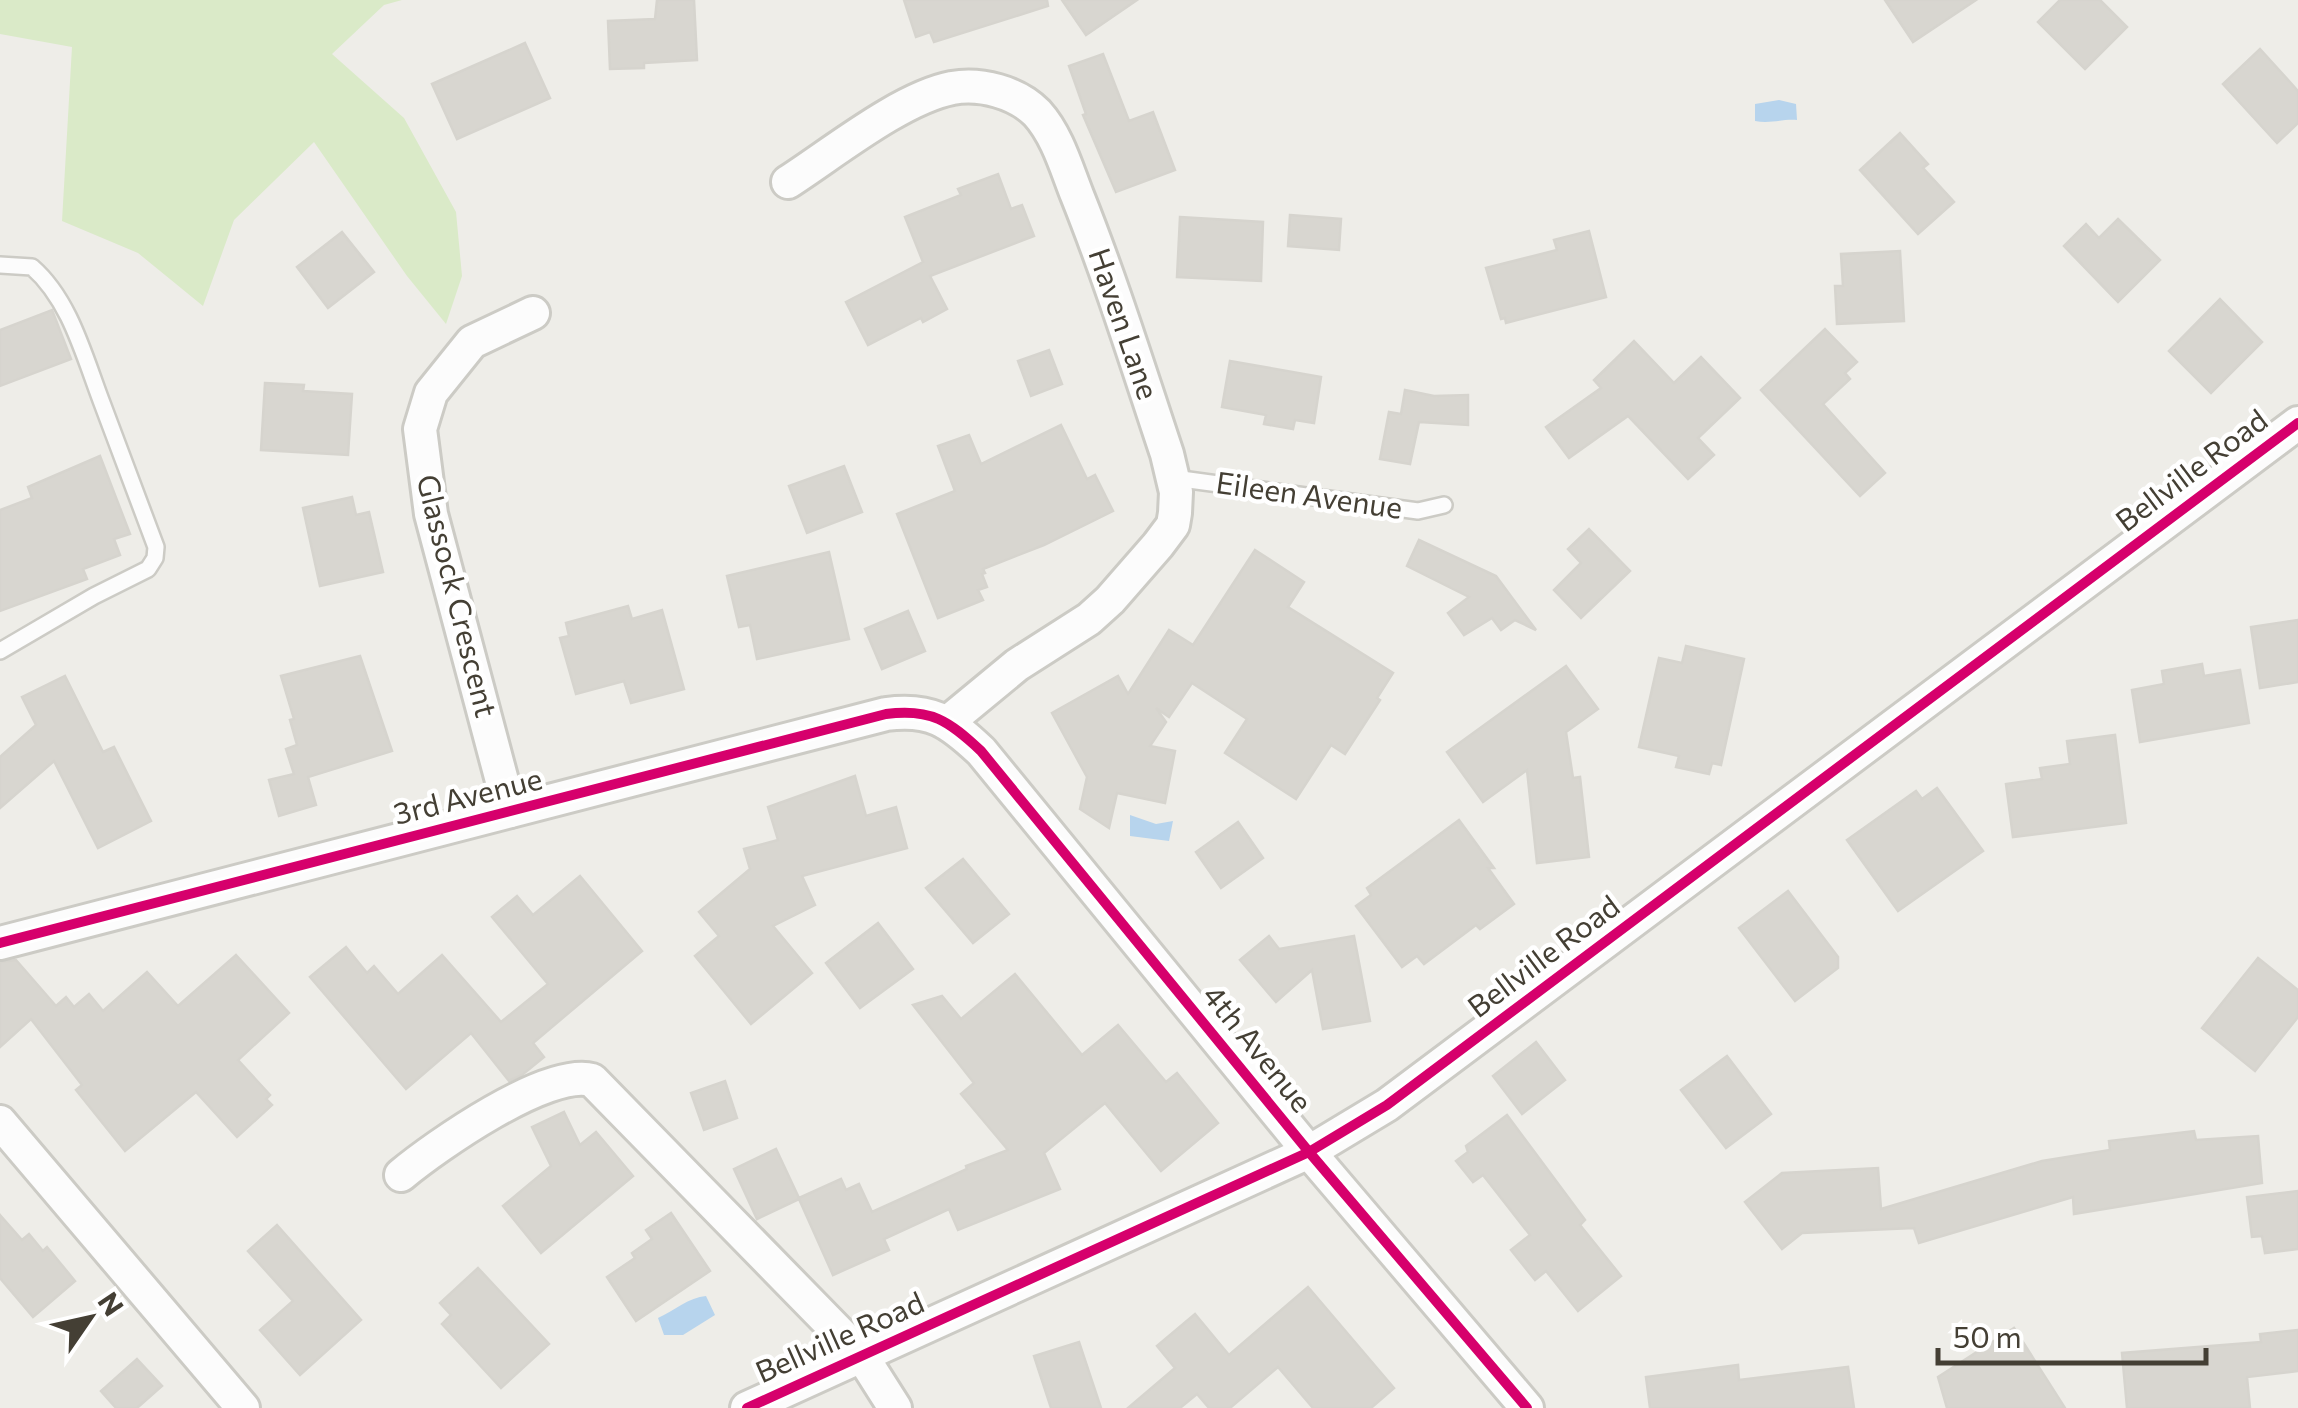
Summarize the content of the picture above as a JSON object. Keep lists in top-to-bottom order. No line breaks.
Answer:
{"streets":{"street":["Haven Lane","Bellville Road","Glassock Crescent","3rd Avenue","4th Avenue"],"lane":["Eileen Avenue"]},"crossings":[["Haven Lane","Eileen Avenue"],["Haven Lane","3rd Avenue"],["Haven Lane","4th Avenue"],["Bellville Road","4th Avenue"],["Glassock Crescent","3rd Avenue"],["3rd Avenue","4th Avenue"]],"scale_bar":"50 m","north":"top right"}
